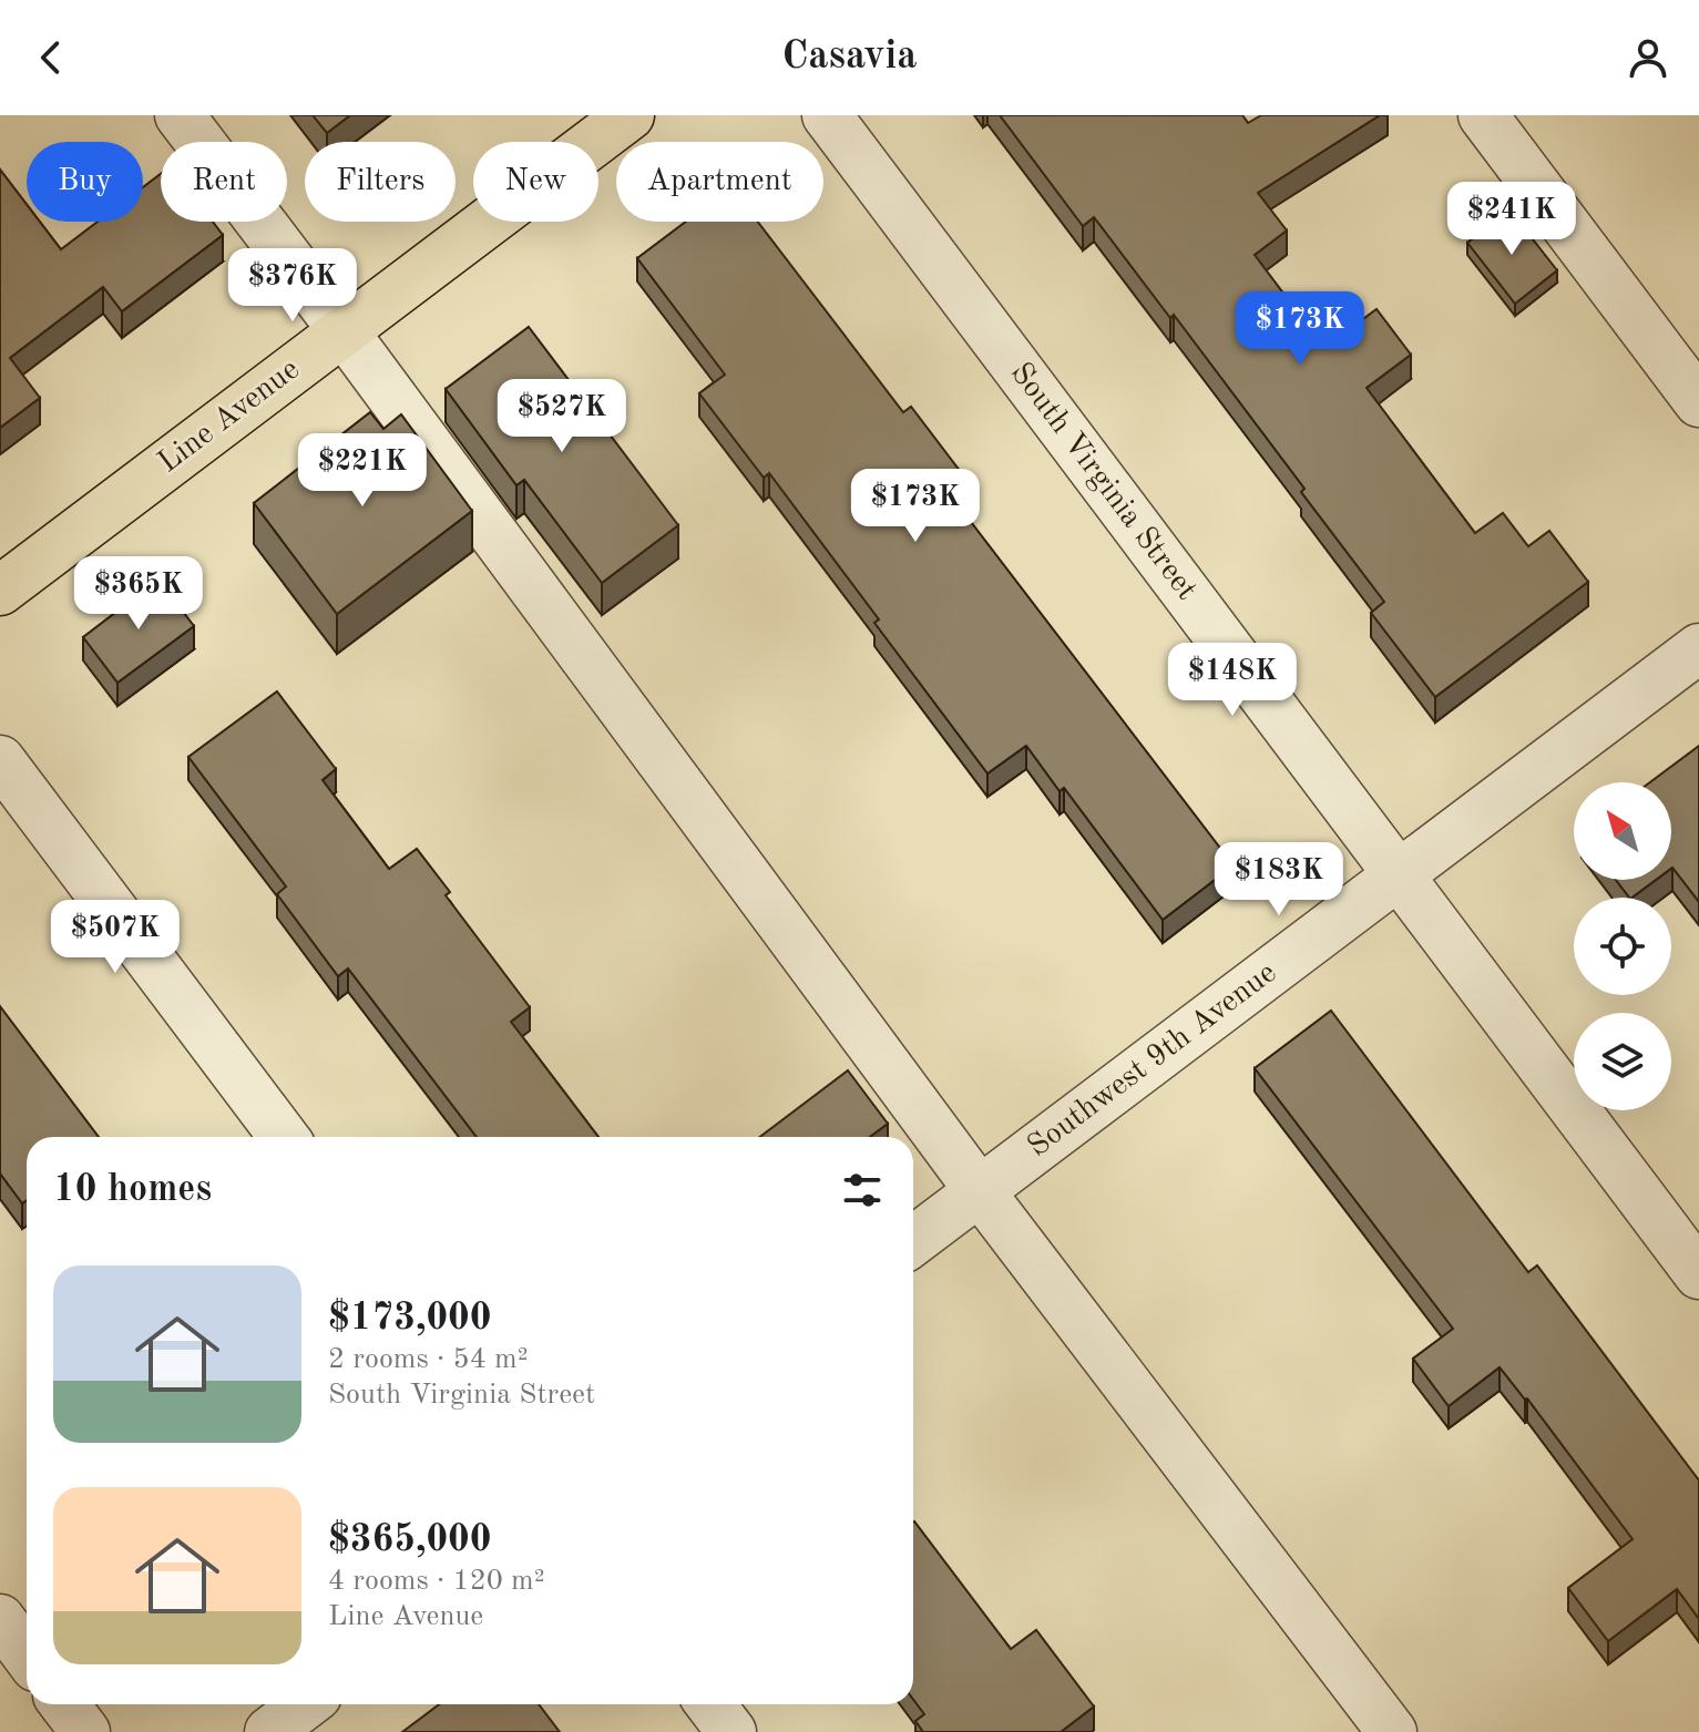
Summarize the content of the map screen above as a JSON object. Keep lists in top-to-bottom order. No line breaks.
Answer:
{"streets":{"main road":["Line Avenue"],"street":["South Virginia Street","Southwest 9th Avenue"]},"crossings":[["South Virginia Street","Southwest 9th Avenue"]],"north":"top left","page":{"header":"Casavia","chip":["Buy","Rent","Filters","New","Apartment"],"price":["$241K","$376K","$173K","$527K","$221K","$173K","$365K","$148K","$183K","$507K"],"heading":"10 homes","list":[{"name":"$173,000","note":"2 rooms · 54 m² · South Virginia Street"},{"name":"$365,000","note":"4 rooms · 120 m² · Line Avenue"}]}}
